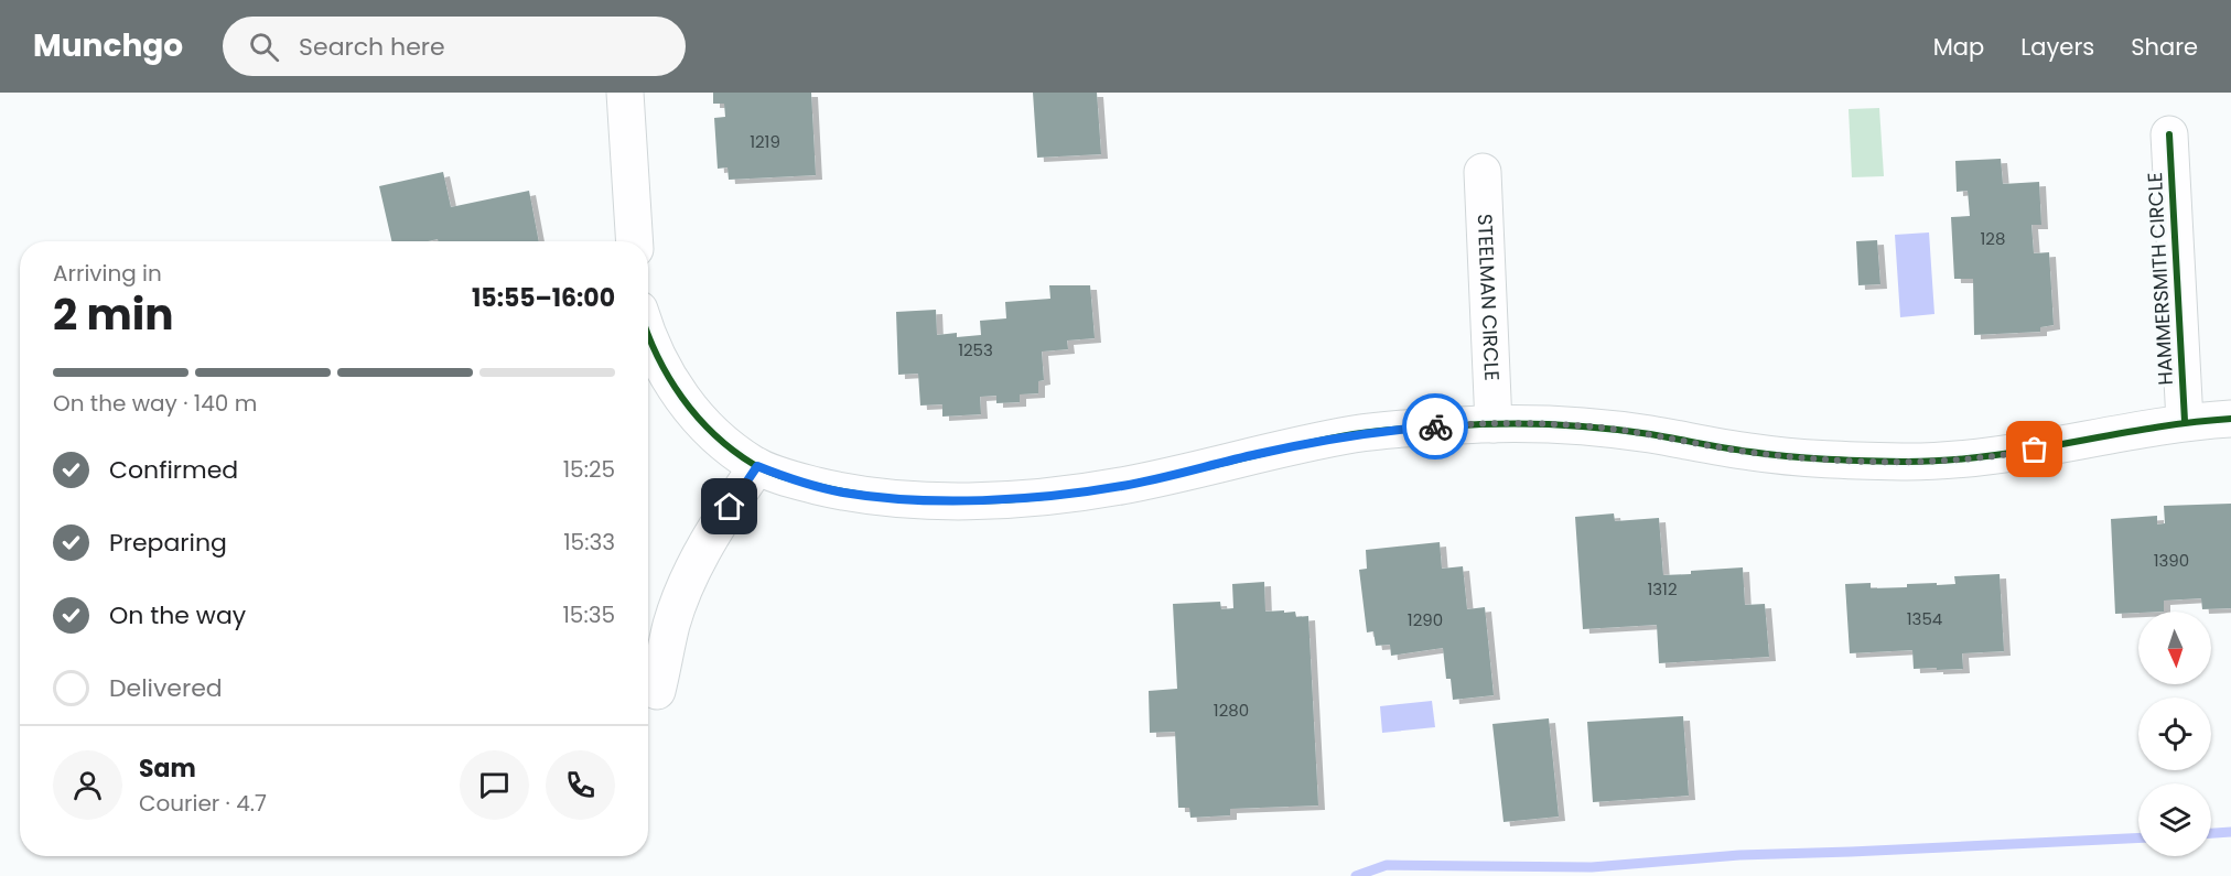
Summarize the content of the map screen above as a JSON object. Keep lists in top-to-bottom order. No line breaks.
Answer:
{"streets":{"street":["HAMMERSMITH CIRCLE","STEELMAN CIRCLE"]},"house_numbers":["1219","128","1253","1390","1312","1354","1290","1280"],"north":"bottom","page":{"header":"Munchgo","search":"Search here","nav":["Map","Layers","Share"],"heading":["2 min","Arriving in","15:55–16:00"],"panel":["Sam","Courier · 4.7"],"bar":"On the way · 140 m","list":[["Confirmed","15:25"],["Preparing","15:33"],["On the way","15:35"],"Delivered"]}}
